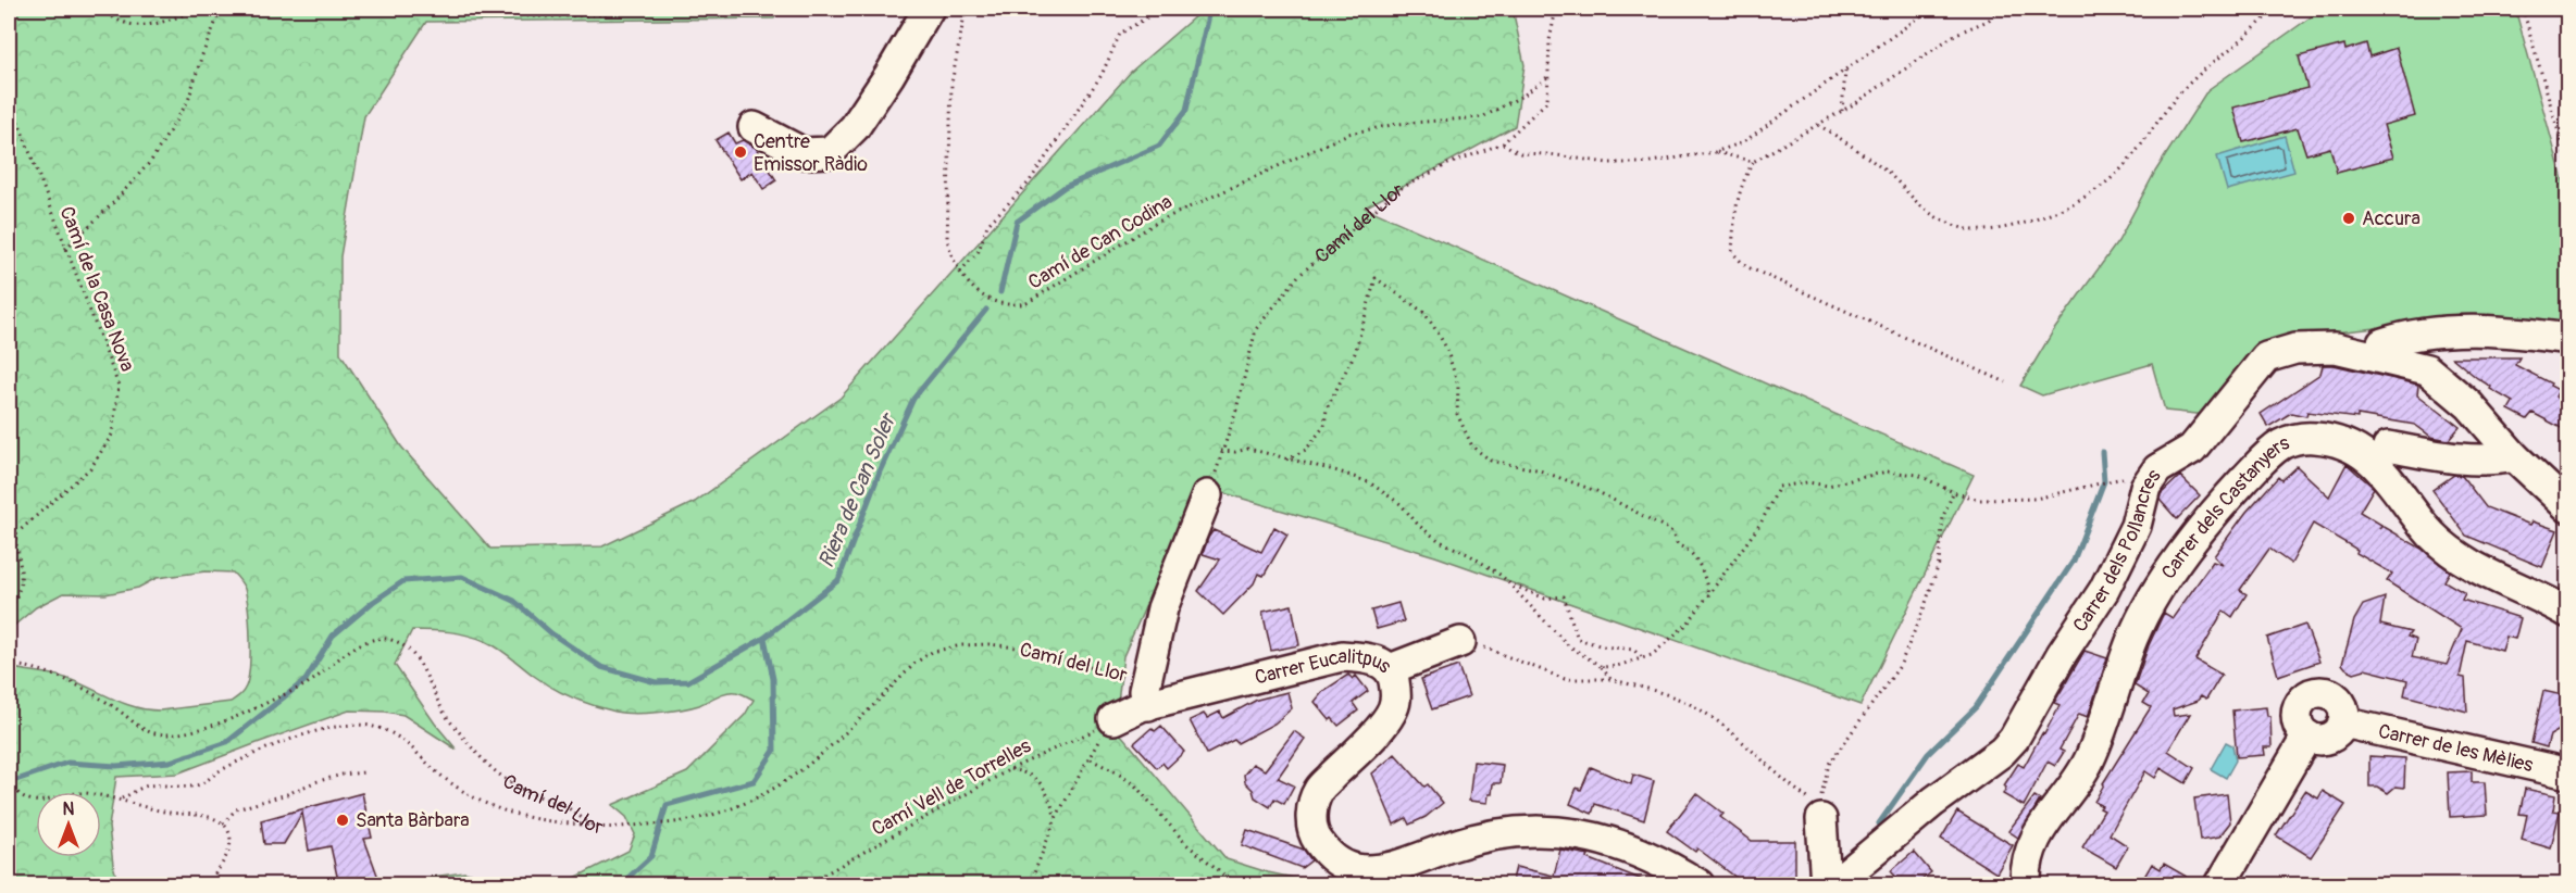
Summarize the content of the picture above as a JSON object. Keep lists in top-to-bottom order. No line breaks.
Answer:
{"streets":{"street":["Camí del Llor","Carrer dels Castanyers","Carrer dels Pollancres","Carrer Eucalitpus","Carrer de les Mèlies"],"path":["Camí de Can Codina","Camí de la Casa Nova","Camí Vell de Torrelles"]},"crossings":[["Camí del Llor","Carrer Eucalitpus"],["Carrer Eucalitpus","Camí Vell de Torrelles"]],"water":["Riera de Can Soler"],"places":["Centre Emissor Ràdio","Accura","Santa Bàrbara"],"north":"top"}
